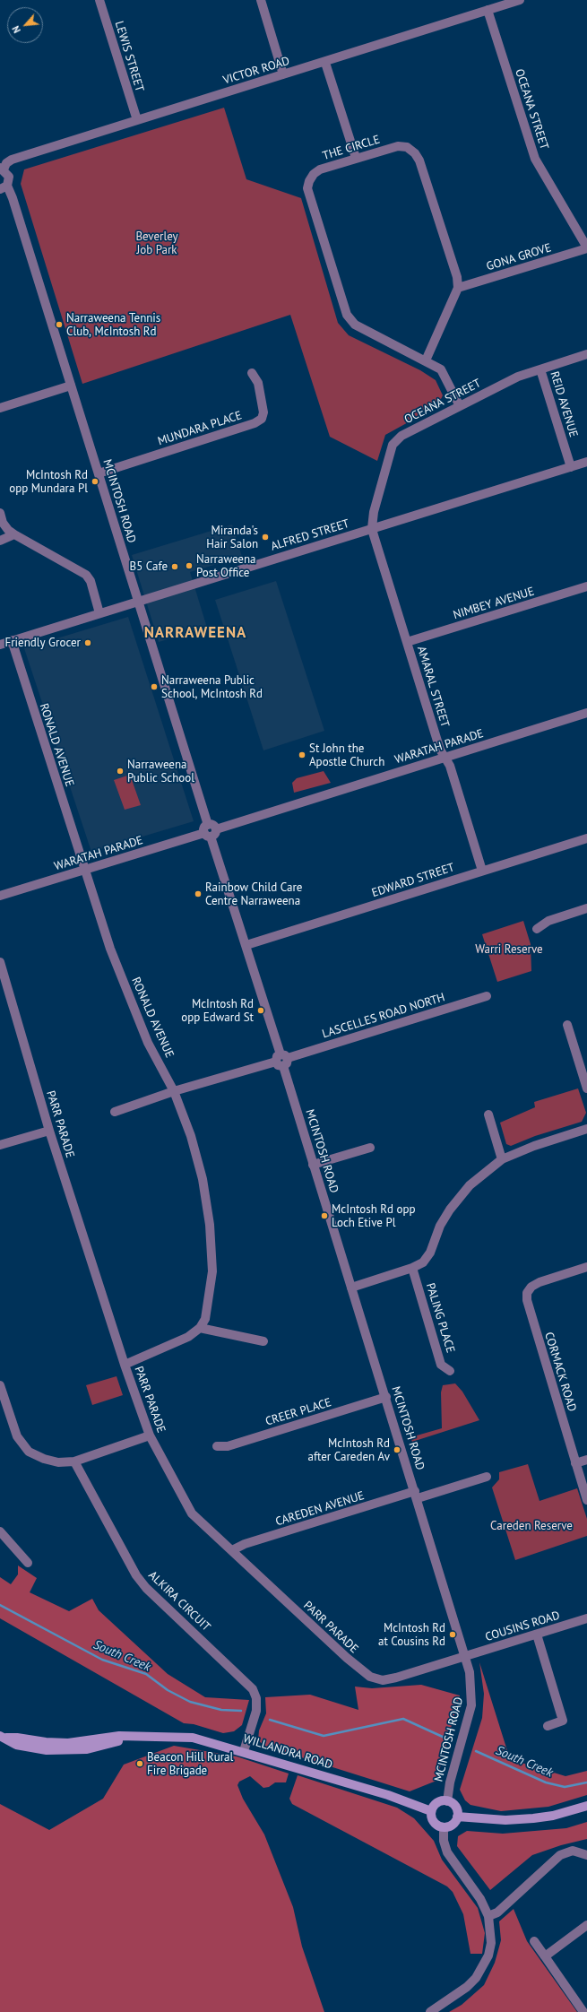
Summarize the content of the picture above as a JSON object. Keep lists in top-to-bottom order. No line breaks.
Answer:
{"streets":{"main road":["WILLANDRA ROAD"],"street":["LEWIS STREET","VICTOR ROAD","OCEANA STREET","THE CIRCLE","GONA GROVE","REID AVENUE","MUNDARA PLACE","MCINTOSH ROAD","ALFRED STREET","NIMBEY AVENUE","AMARAL STREET","RONALD AVENUE","WARATAH PARADE","EDWARD STREET","LASCELLES ROAD NORTH","PARR PARADE","PALING PLACE","CORMACK ROAD","CREER PLACE","CAREDEN AVENUE","ALKIRA CIRCUIT","COUSINS ROAD"]},"crossings":[["LEWIS STREET","VICTOR ROAD"],["VICTOR ROAD","OCEANA STREET"],["VICTOR ROAD","MCINTOSH ROAD"],["OCEANA STREET","THE CIRCLE"],["OCEANA STREET","GONA GROVE"],["OCEANA STREET","REID AVENUE"],["OCEANA STREET","ALFRED STREET"],["OCEANA STREET","AMARAL STREET"],["THE CIRCLE","GONA GROVE"],["REID AVENUE","ALFRED STREET"],["MUNDARA PLACE","MCINTOSH ROAD"],["MCINTOSH ROAD","ALFRED STREET"],["MCINTOSH ROAD","WARATAH PARADE"],["MCINTOSH ROAD","EDWARD STREET"],["MCINTOSH ROAD","LASCELLES ROAD NORTH"],["MCINTOSH ROAD","PARR PARADE"],["MCINTOSH ROAD","CREER PLACE"],["MCINTOSH ROAD","CAREDEN AVENUE"],["MCINTOSH ROAD","COUSINS ROAD"],["MCINTOSH ROAD","WILLANDRA ROAD"],["ALFRED STREET","AMARAL STREET"],["ALFRED STREET","RONALD AVENUE"],["NIMBEY AVENUE","AMARAL STREET"],["AMARAL STREET","WARATAH PARADE"],["AMARAL STREET","EDWARD STREET"],["RONALD AVENUE","WARATAH PARADE"],["RONALD AVENUE","LASCELLES ROAD NORTH"],["PARR PARADE","CAREDEN AVENUE"],["PARR PARADE","COUSINS ROAD"],["ALKIRA CIRCUIT","WILLANDRA ROAD"]],"districts":["NARRAWEENA"],"water":["South Creek"],"parks":["Beverley Job Park","Warri Reserve","Careden Reserve"],"places":["Narraweena Tennis Club, McIntosh Rd","McIntosh Rd opp Mundara Pl","Miranda's Hair Salon","Narraweena Post Office","B5 Cafe","Friendly Grocer","Narraweena Public School, McIntosh Rd","St John the Apostle Church","Narraweena Public School","Rainbow Child Care Centre Narraweena","McIntosh Rd opp Edward St","McIntosh Rd opp Loch Etive Pl","McIntosh Rd after Careden Av","McIntosh Rd at Cousins Rd","Beacon Hill Rural Fire Brigade"],"north":"bottom left"}
